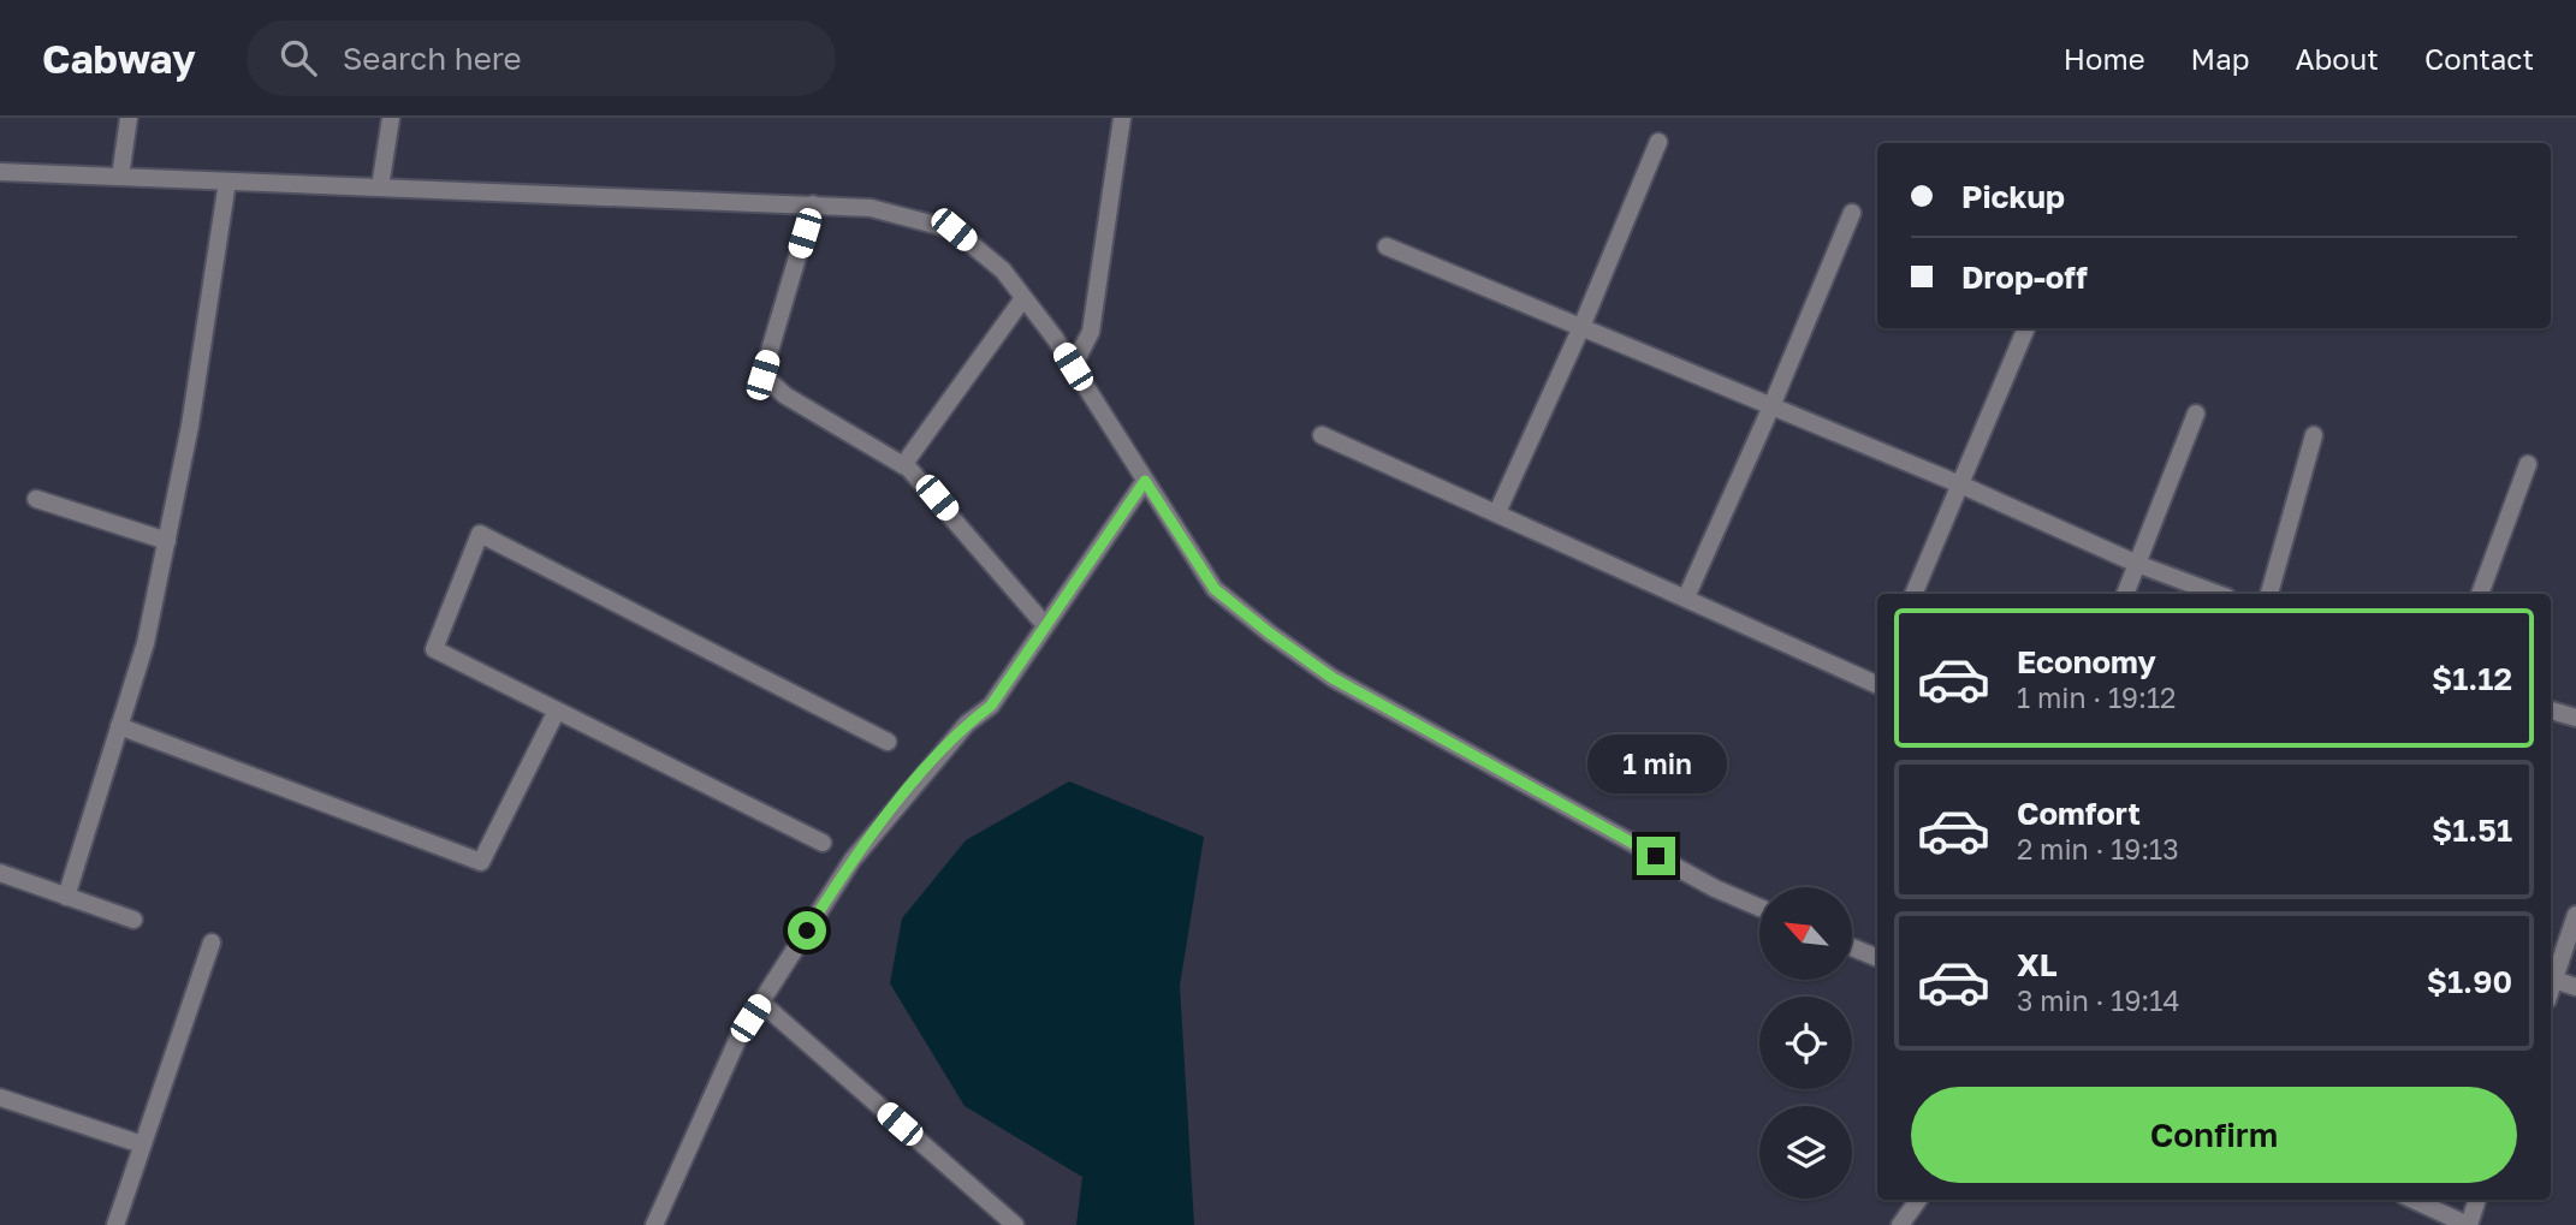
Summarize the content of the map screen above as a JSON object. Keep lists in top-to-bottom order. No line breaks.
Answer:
{"north":"top left","page":{"header":"Cabway","search":"Search here","nav":["Home","Map","About","Contact"],"banner":["Pickup","Drop-off"],"list":[{"name":"Economy","note":"1 min · 19:12","value":"$1.12"},{"name":"Comfort","note":"2 min · 19:13","value":"$1.51"},{"name":"XL","note":"3 min · 19:14","value":"$1.90"}],"bubble":"1 min","buttons":"Confirm"}}
